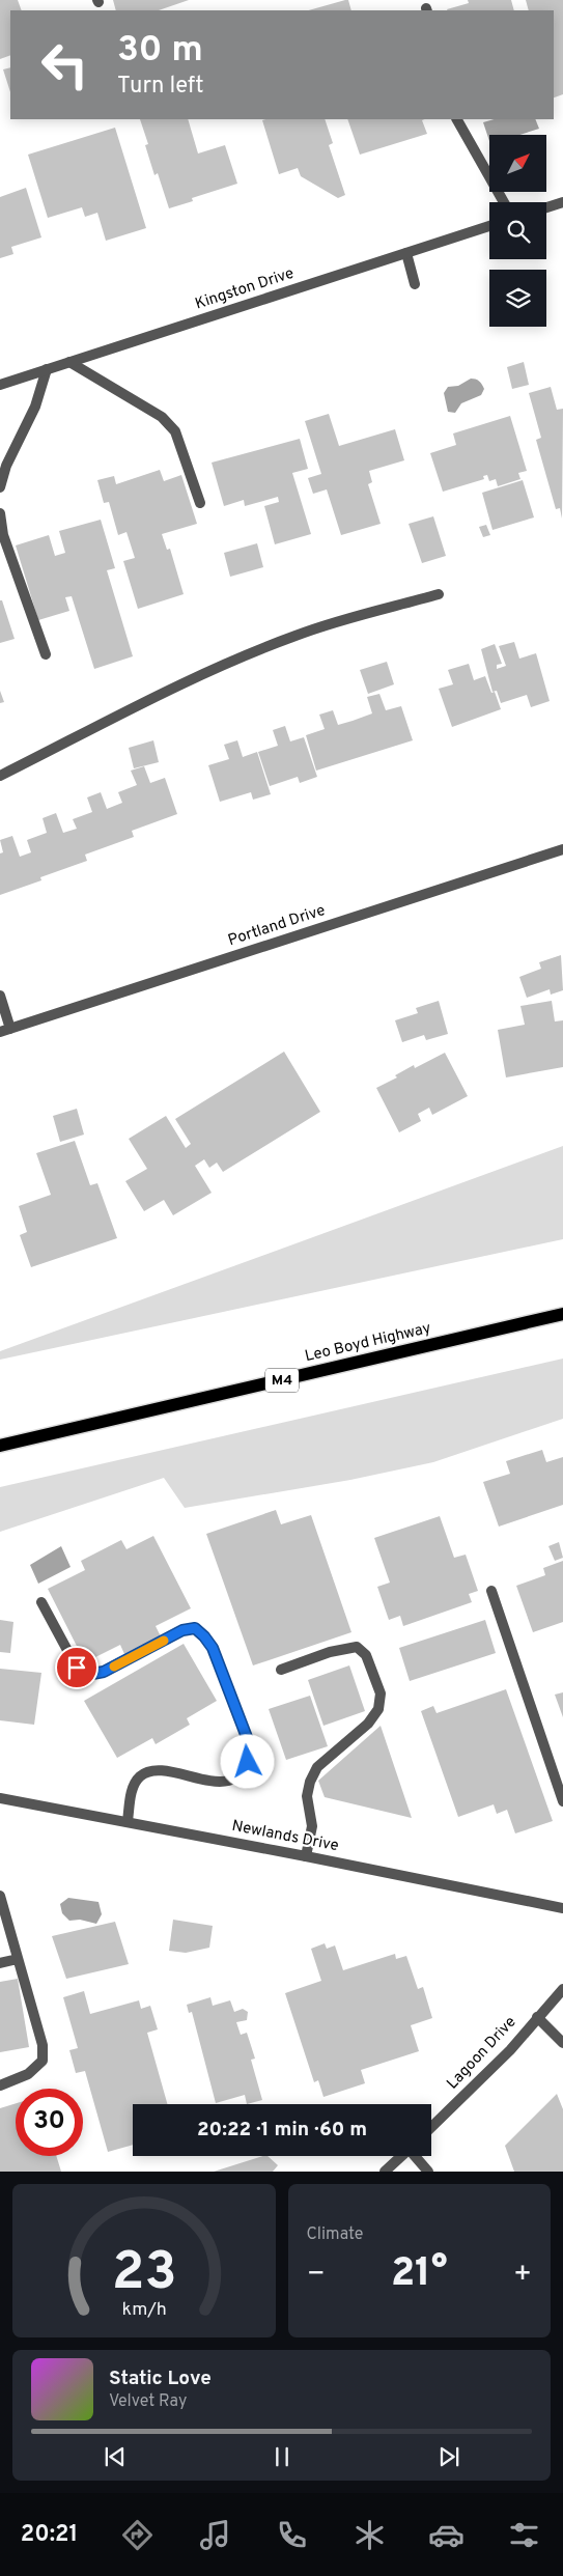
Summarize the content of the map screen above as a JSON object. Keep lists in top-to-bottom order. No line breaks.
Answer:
{"streets":{"main road":["Leo Boyd Highway","M4"],"street":["Kingston Drive","Portland Drive","Newlands Drive","Lagoon Drive"]},"north":"top right","page":{"turn":["30 m","Turn left"],"limit":"30","trip":"20:22 · 1 min · 60 m","tile":"Climate","heat":["−","21°","+"],"song":["Static Love","Velvet Ray"],"tabs":"20:21","gauge":["23","km/h"]}}
